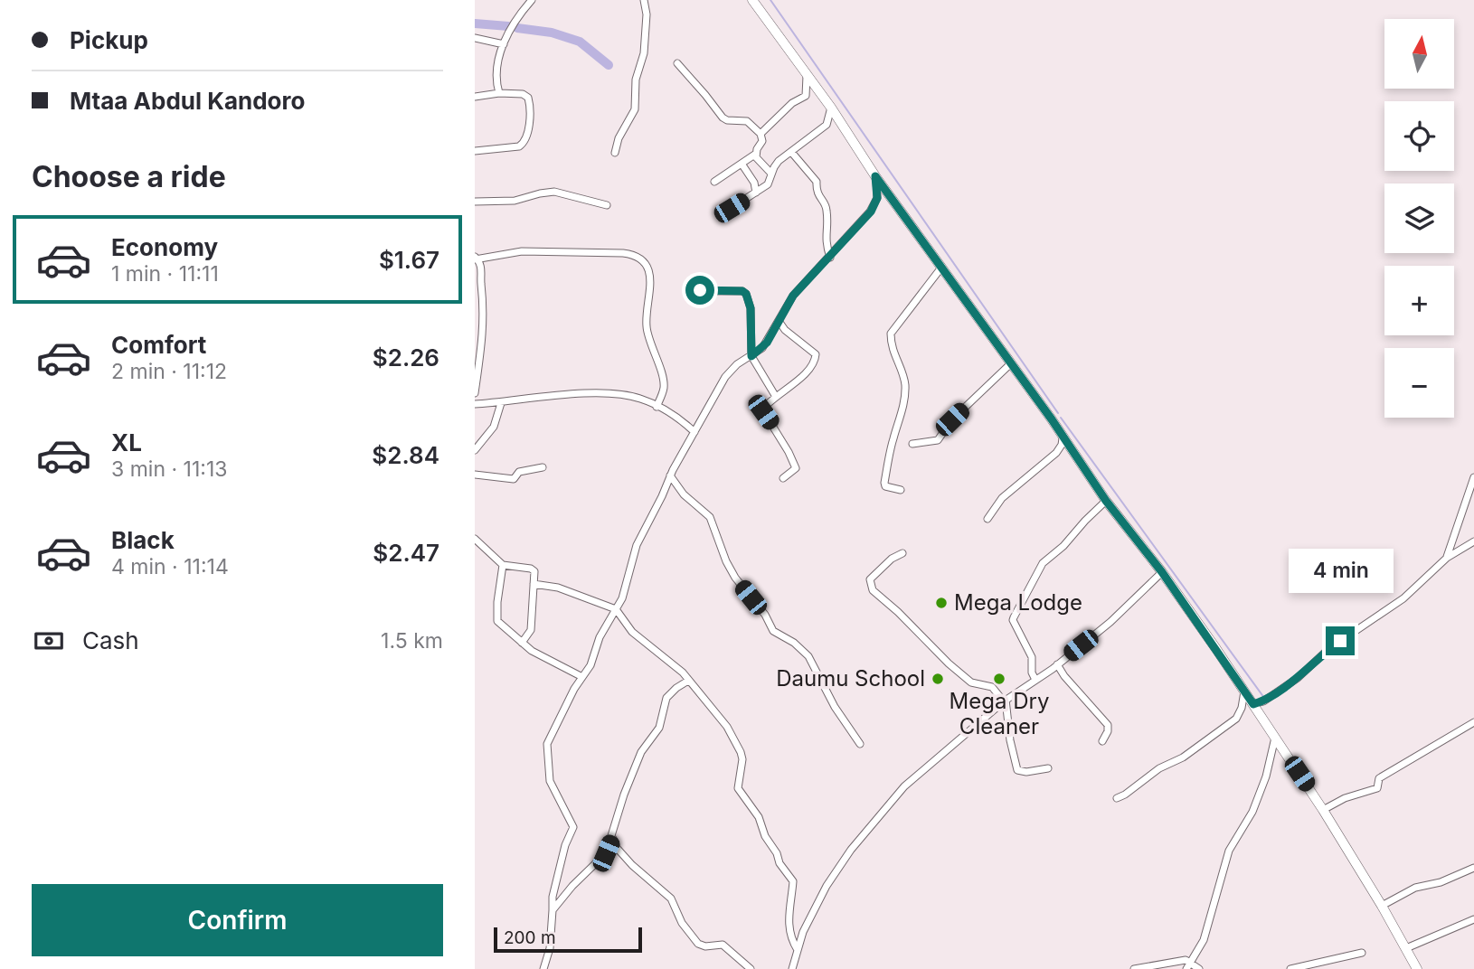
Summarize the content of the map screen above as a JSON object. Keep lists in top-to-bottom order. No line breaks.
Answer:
{"places":["Mega Lodge","Daumu School","Mega Dry Cleaner"],"scale_bar":"200 m","north":"top","page":{"banner":["Pickup","Mtaa Abdul Kandoro"],"map_buttons":["+","−"],"heading":"Choose a ride","list":[{"name":"Economy","note":"1 min · 11:11","value":"$1.67"},{"name":"Comfort","note":"2 min · 11:12","value":"$2.26"},{"name":"XL","note":"3 min · 11:13","value":"$2.84"},{"name":"Black","note":"4 min · 11:14","value":"$2.47"}],"bubble":"4 min","pay":["Cash","1.5 km"],"buttons":"Confirm","scale":"200 m"}}
